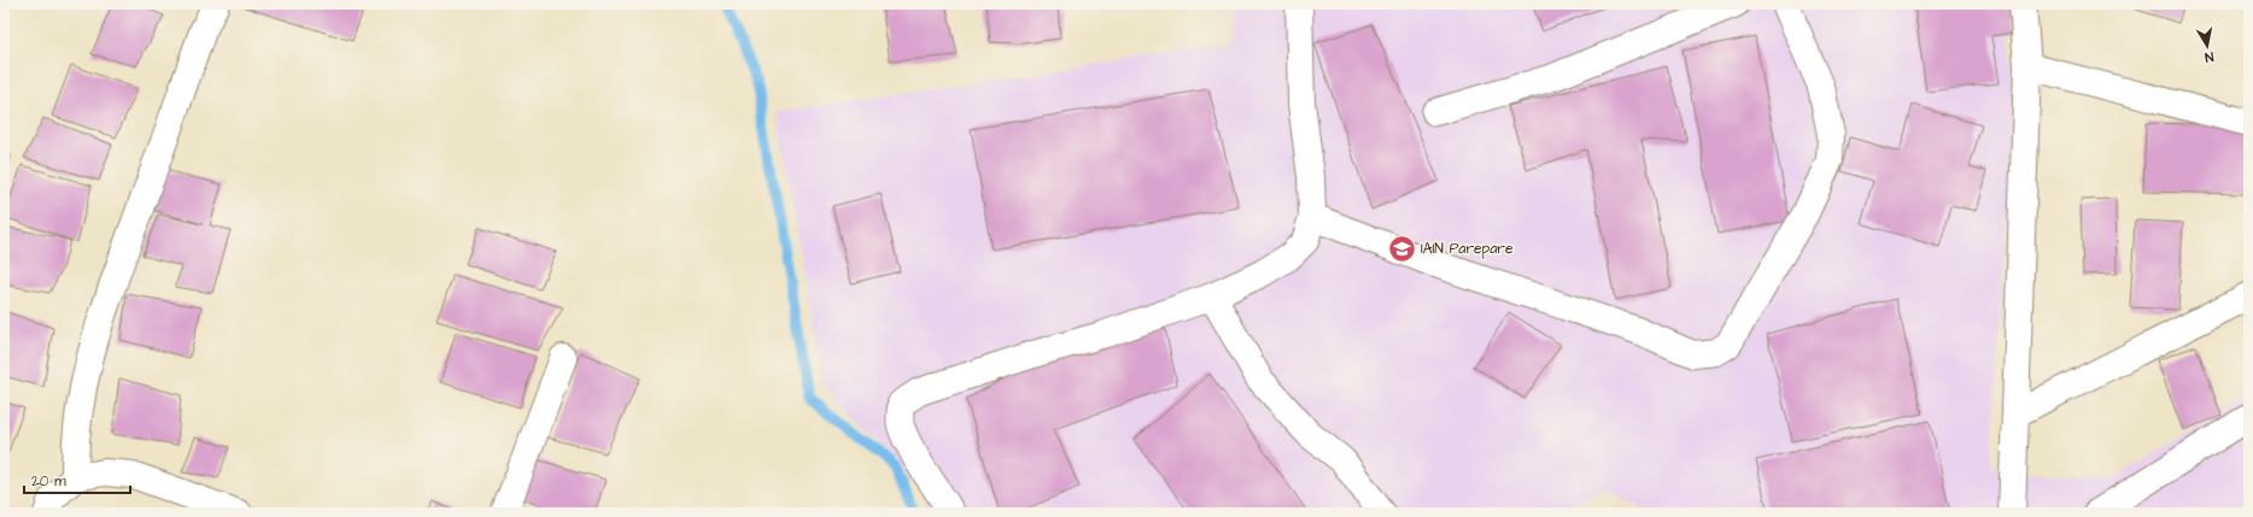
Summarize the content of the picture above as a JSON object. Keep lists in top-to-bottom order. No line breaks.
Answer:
{"places":{"school or university":["IAIN Parepare"]},"scale_bar":"20 m","north":"bottom"}
